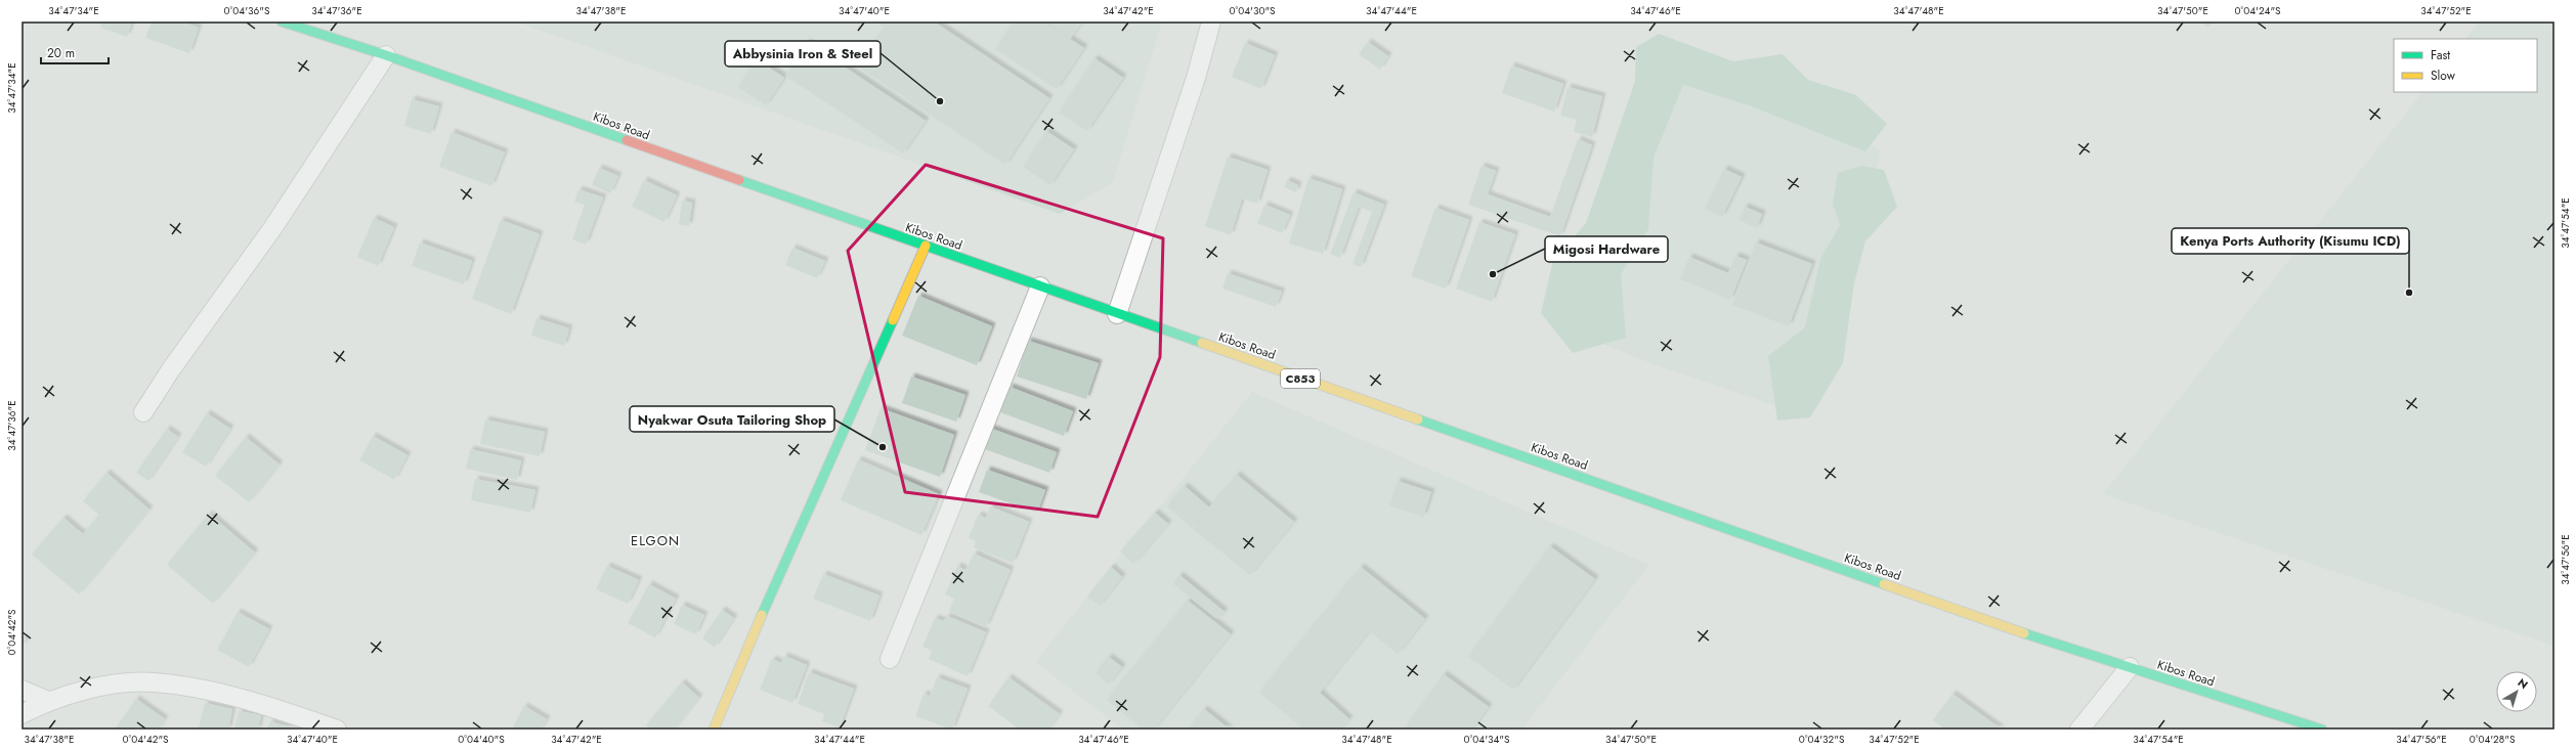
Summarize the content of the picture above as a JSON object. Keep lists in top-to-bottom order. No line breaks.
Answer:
{"streets":{"main road":["Kibos Road","C853"]},"districts":["ELGON"],"places":["Abbysinia Iron & Steel","Migosi Hardware","Kenya Ports Authority (Kisumu ICD)","Nyakwar Osuta Tailoring Shop"],"legend":["Fast","Slow"],"scale_bar":"20 m","north":"top right","coordinates":["34°47'34\"E","0°04'36\"S","34°47'36\"E","34°47'38\"E","34°47'40\"E","34°47'42\"E","0°04'30\"S","34°47'44\"E","34°47'46\"E","34°47'48\"E","34°47'50\"E","0°04'24\"S","34°47'52\"E","34°47'54\"E","34°47'56\"E","0°04'42\"S","0°04'40\"S","0°04'34\"S","0°04'32\"S","0°04'28\"S"]}
